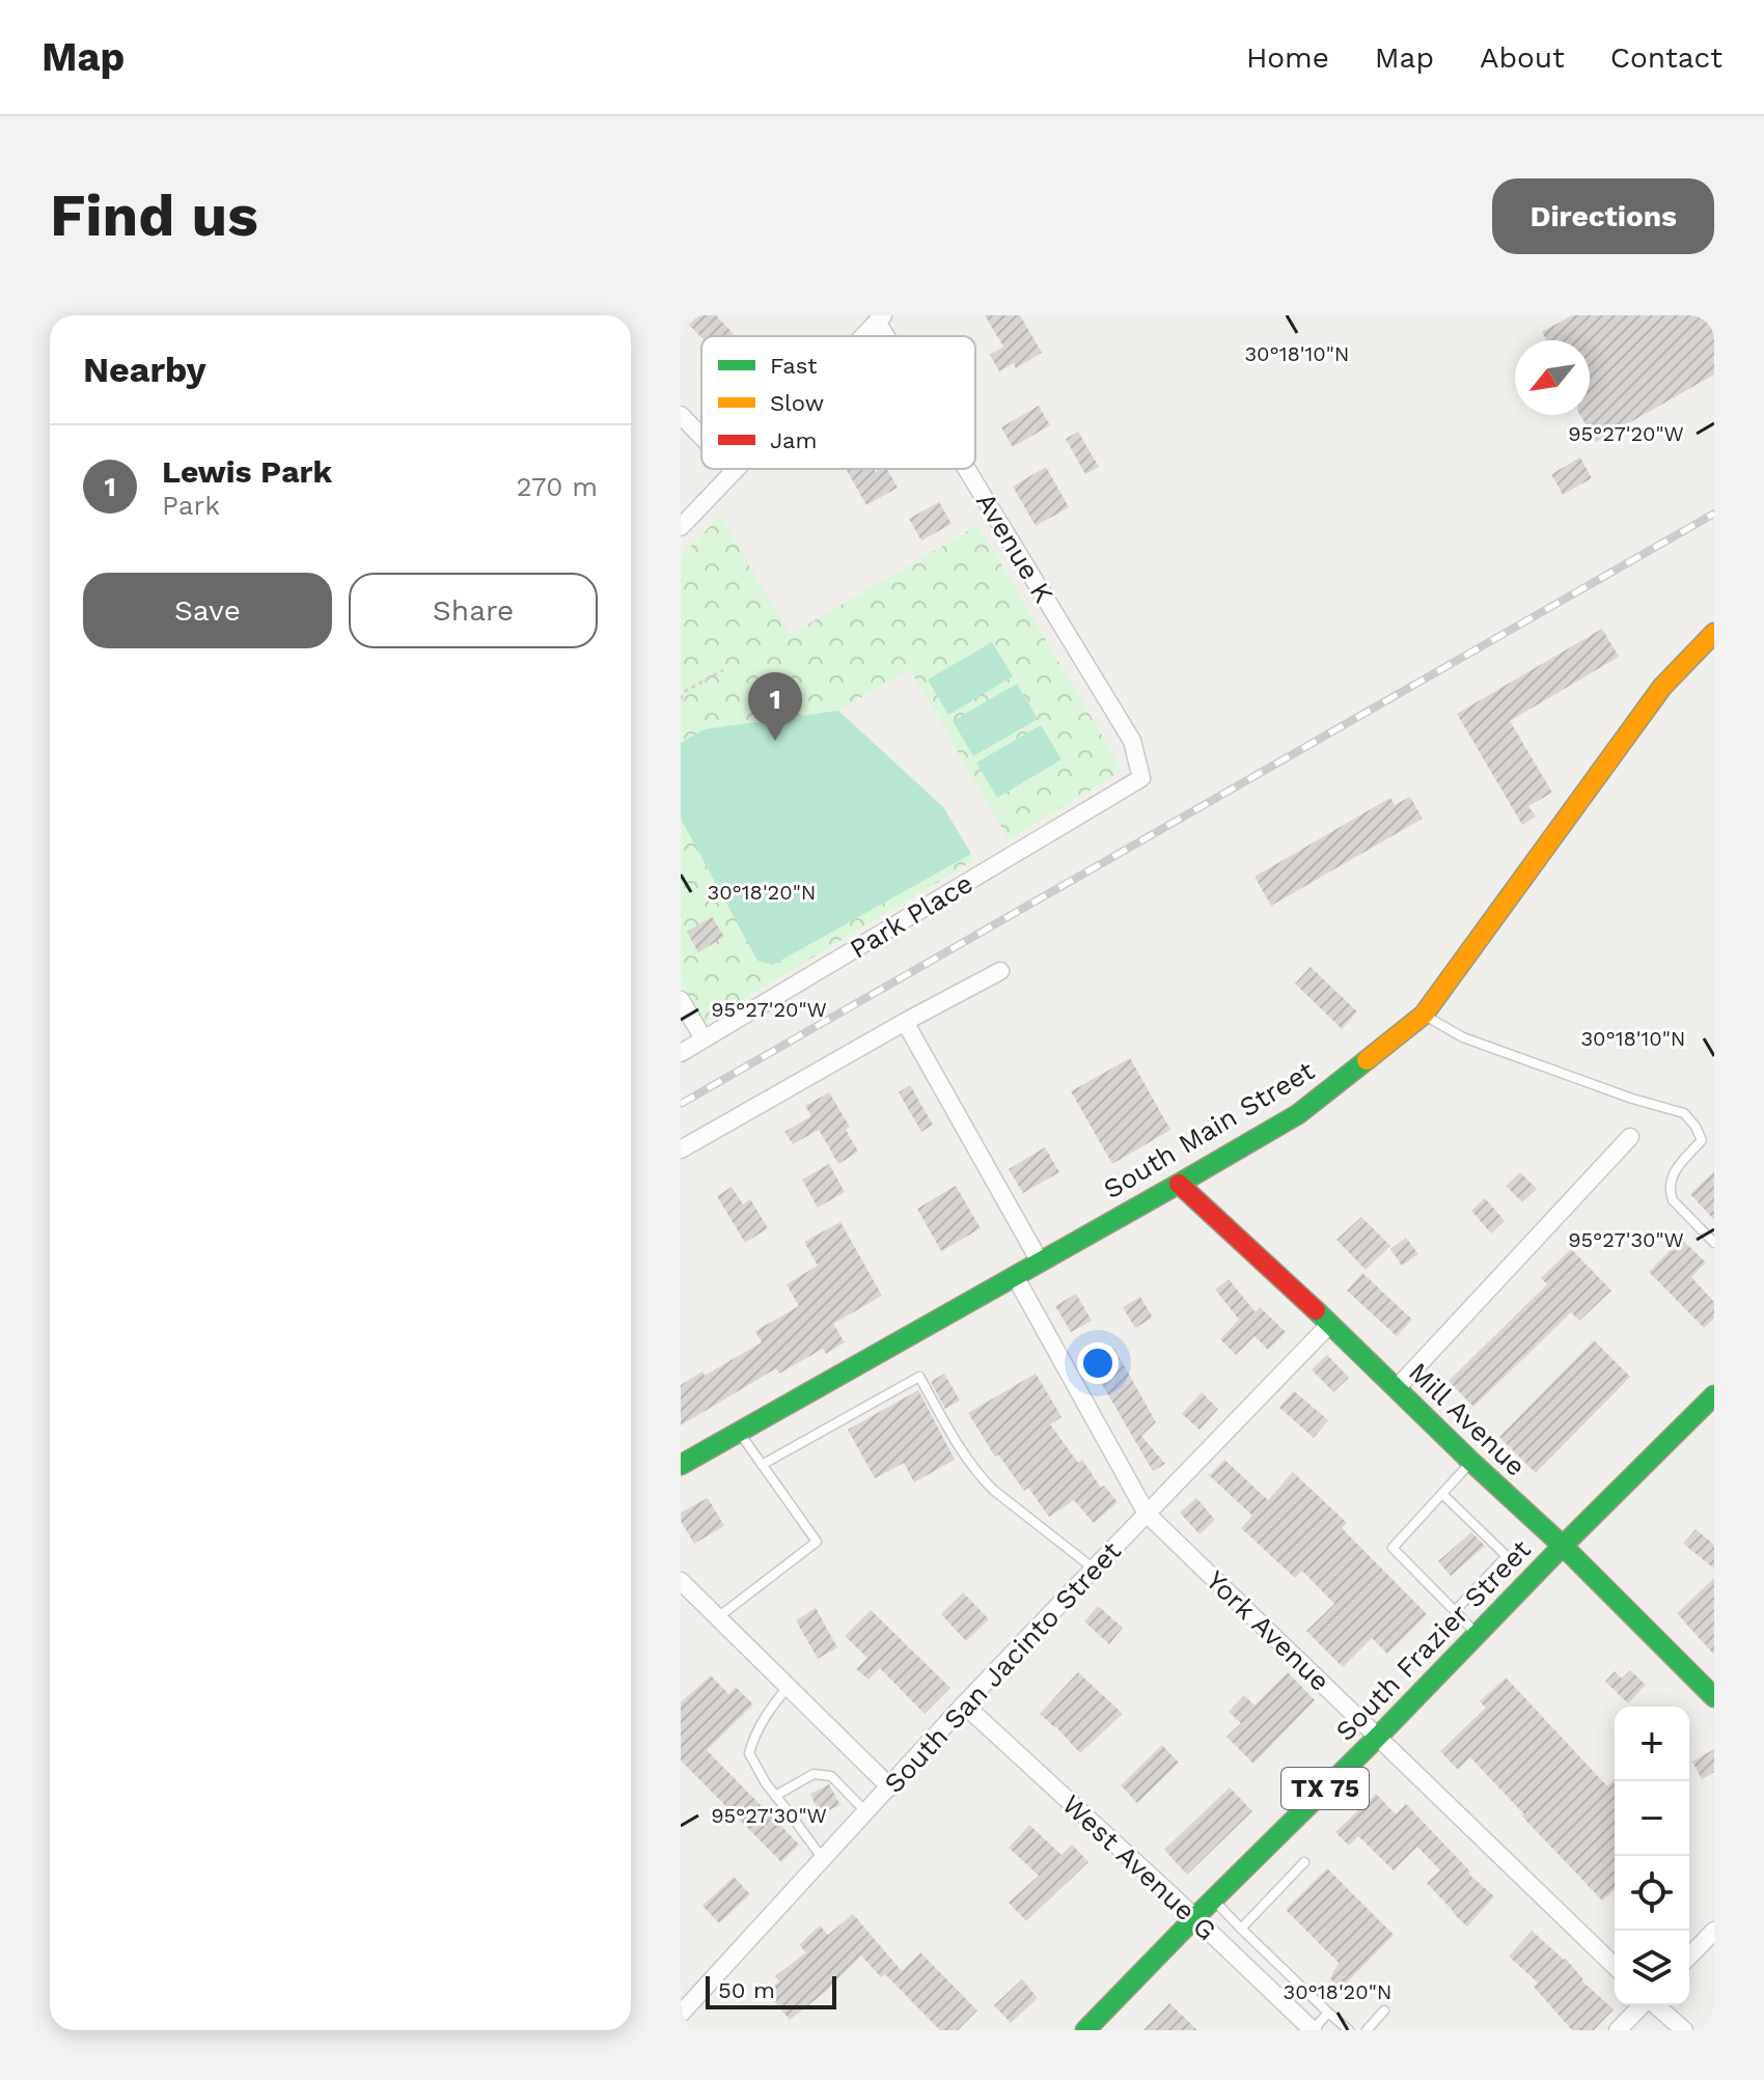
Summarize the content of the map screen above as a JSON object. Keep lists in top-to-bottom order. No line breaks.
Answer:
{"streets":{"street":["Avenue K","Park Place","South Main Street","Mill Avenue","York Avenue","South Frazier Street","South San Jacinto Street","TX 75","West Avenue G"]},"crossings":[["Avenue K","Park Place"],["South Main Street","Mill Avenue"],["South Main Street","York Avenue"],["Mill Avenue","South Frazier Street"],["Mill Avenue","South San Jacinto Street"],["York Avenue","South Frazier Street"],["York Avenue","South San Jacinto Street"],["South Frazier Street","West Avenue G"],["South San Jacinto Street","West Avenue G"]],"legend":["Fast","Slow","Jam"],"scale_bar":"50 m","north":"bottom left","page":{"header":"Map","nav":["Home","Map","About","Contact"],"buttons":["Directions",["Save","Share"]],"title":"Find us","heading":"Nearby","list":[{"mark":"1","name":"Lewis Park","note":"Park","value":"270 m"}],"pins":"1","map_buttons":["+","−"],"scale":"50 m"},"coordinates":["30°18'10\"N","95°27'20\"W","30°18'20\"N","95°27'30\"W"]}
